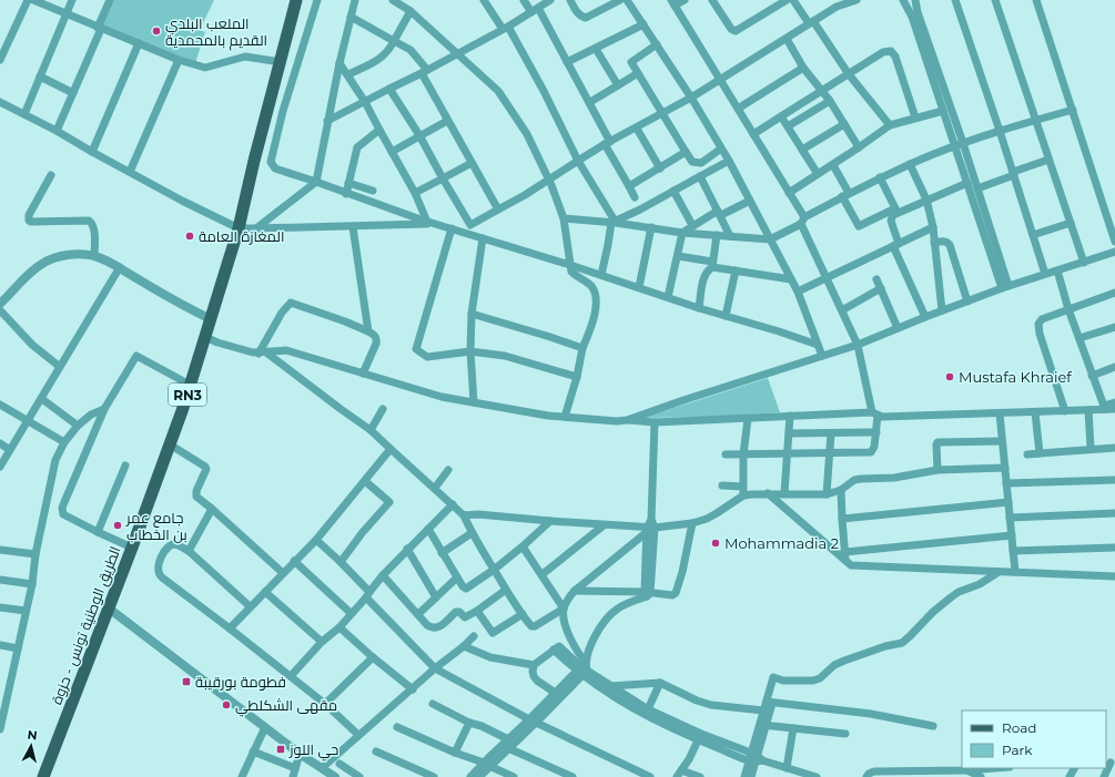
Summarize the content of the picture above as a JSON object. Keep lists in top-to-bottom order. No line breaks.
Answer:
{"streets":{"main road":["RN3","الطريق الوطنية تونس - حزوة"]},"places":{"other":["الملعب البلدي القديم بالمحمدية","المغازة العامة","Mustafa Khraief","جامع عمر بن الخطاب","Mohammadia 2","مقهى الشكلطي"],"transit":["فطومة بورقيبة","حي اللوز"]},"legend":["Road","Park"],"north":"top"}
